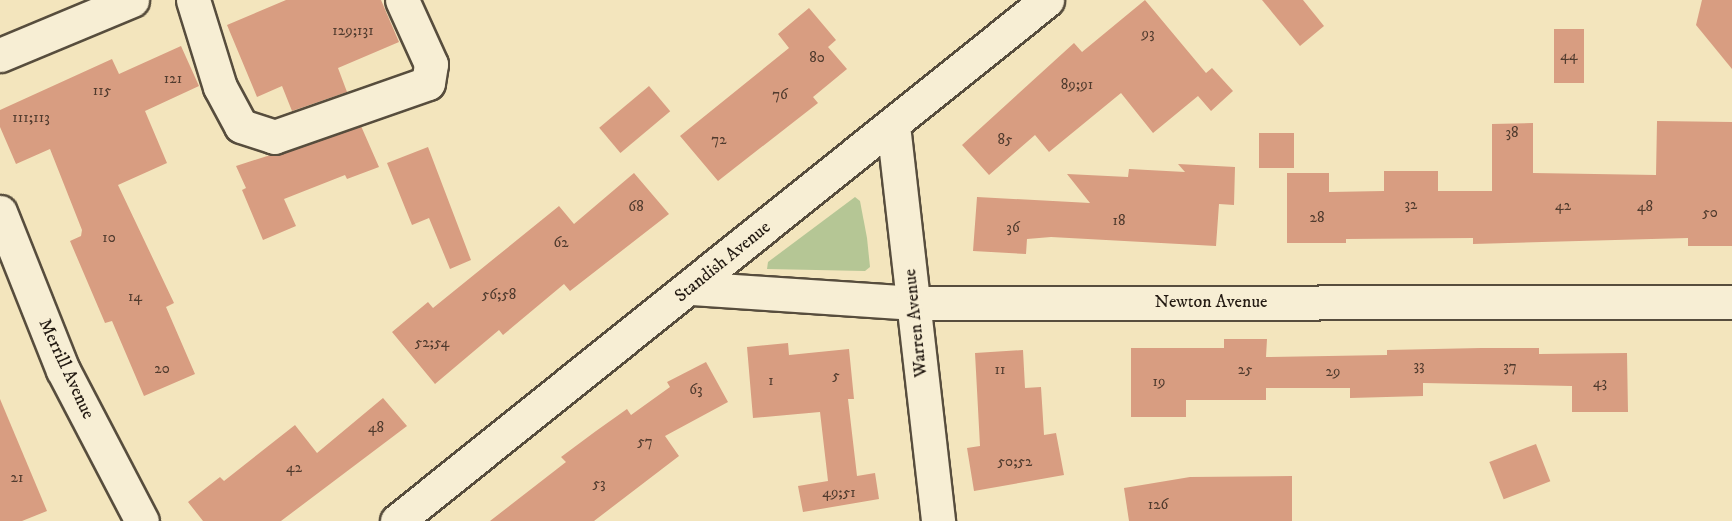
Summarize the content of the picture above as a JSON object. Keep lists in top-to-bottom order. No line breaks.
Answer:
{"streets":{"street":["Standish Avenue","Newton Avenue","Warren Avenue","Merrill Avenue"]},"crossings":[["Standish Avenue","Newton Avenue"],["Standish Avenue","Warren Avenue"],["Newton Avenue","Warren Avenue"]],"house_numbers":["129;131","93","44","80","121","89;91","115","76","111;113","38","72","85","32","42","68","48","50","28","18","36","10","62","56;58","14","52;54","33","37","20","11","25","29","5","1","19","43","63","48","57","50;52","42","21","53","49;51","126"]}
